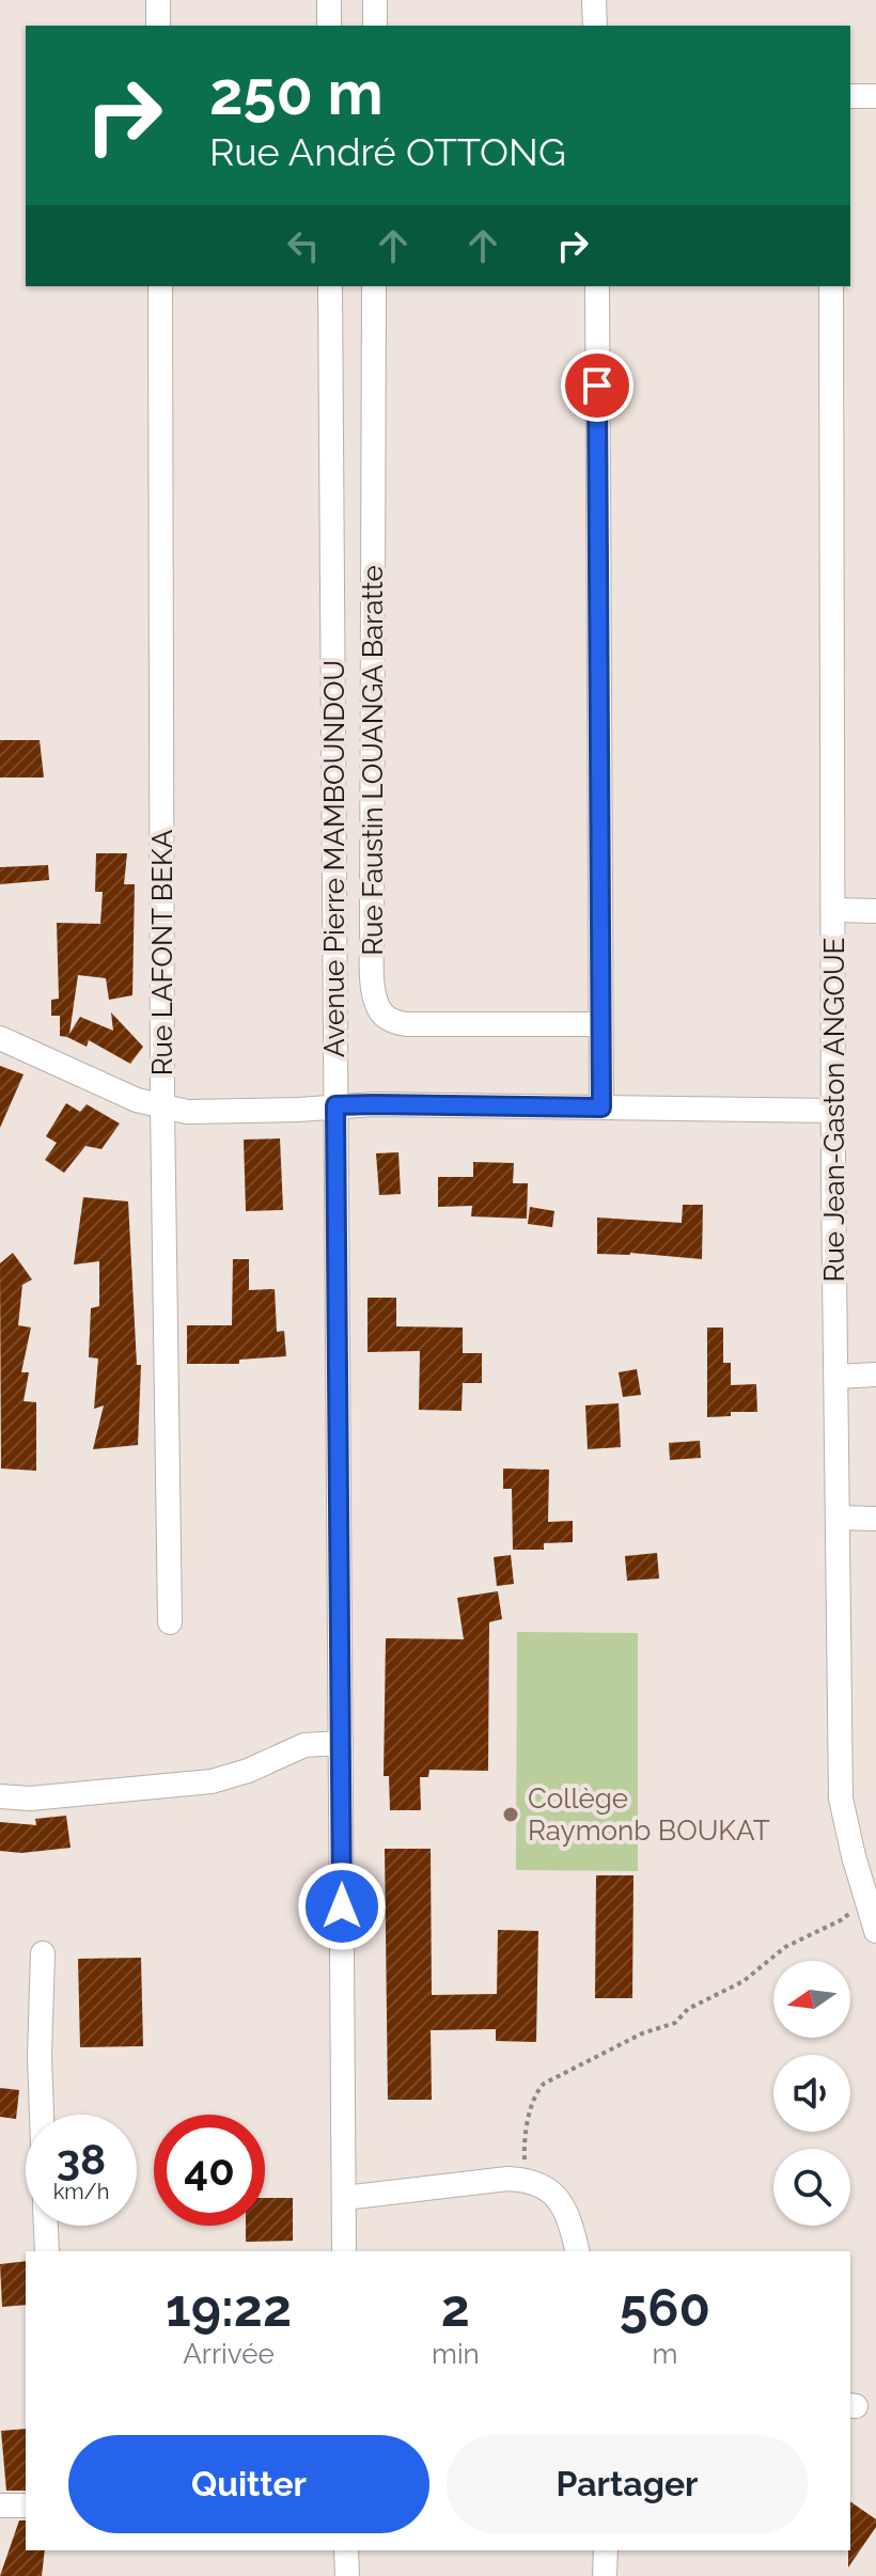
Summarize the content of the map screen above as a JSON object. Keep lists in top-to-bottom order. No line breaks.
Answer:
{"streets":{"street":["Rue Faustin LOUANGA Baratte","Avenue Pierre MAMBOUNDOU","Rue LAFONT BEKA","Rue Jean-Gaston ANGOUE"]},"places":["Collège Raymonb BOUKAT"],"north":"left","page":{"turn":["250 m","Rue André OTTONG"],"speed":"38 km/h","limit":"40","eta":["19:22","Arrivée","2","min","560","m"],"buttons":["Quitter","Partager"]}}
